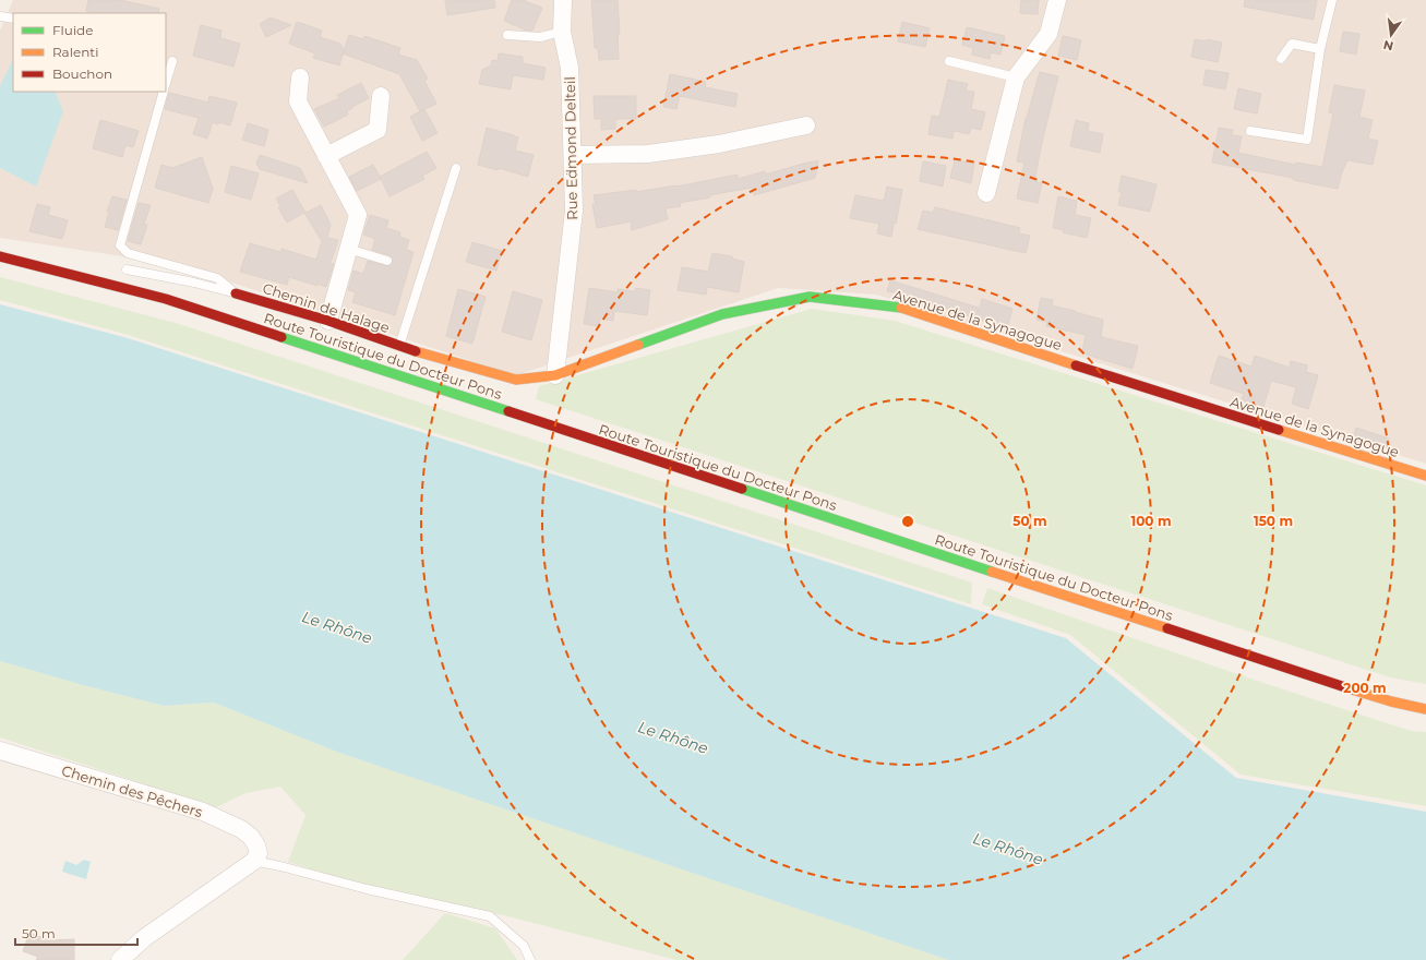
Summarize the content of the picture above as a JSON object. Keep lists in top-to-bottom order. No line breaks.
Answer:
{"streets":{"main road":["Chemin de Halage","Avenue de la Synagogue","Route Touristique du Docteur Pons"],"street":["Rue Edmond Delteil","Chemin des Pêchers"]},"crossings":[["Rue Edmond Delteil","Avenue de la Synagogue"],["Chemin de Halage","Avenue de la Synagogue"]],"water":["Le Rhône"],"legend":["Fluide","Ralenti","Bouchon"],"scale_bar":"50 m","north":"bottom","rings":["50 m","100 m","150 m","200 m"]}
